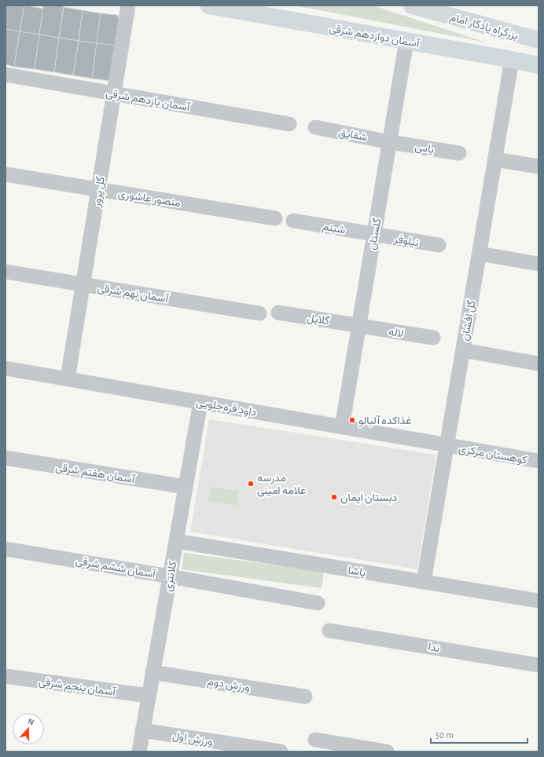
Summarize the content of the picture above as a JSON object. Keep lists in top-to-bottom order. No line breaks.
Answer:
{"streets":{"main road":["بزرگراه یادگار امام","آسمان دوازدهم شرقی"],"street":["آسمان یازدهم شرقی","شقایق","یاس","گل پرور","منصور عاشوری","شبنم","گلستان","نیلوفر","آسمان نهم شرقی","گلایل","گل افشان","لاله","داود قره‌چلویی","کوهستان مرکزی","آسمان هفتم شرقی","آسمان ششم شرقی","یاشا","کلانتری","ندا","ورزش دوم","آسمان پنجم شرقی","ورزش اول"]},"crossings":[["آسمان دوازدهم شرقی","گلستان"],["آسمان دوازدهم شرقی","گل افشان"],["آسمان یازدهم شرقی","گل پرور"],["شقایق","یاس"],["شقایق","گلستان"],["یاس","گلستان"],["گل پرور","منصور عاشوری"],["گل پرور","آسمان نهم شرقی"],["گل پرور","داود قره‌چلویی"],["شبنم","گلستان"],["شبنم","نیلوفر"],["گلستان","نیلوفر"],["گلستان","گلایل"],["گلستان","لاله"],["گلستان","داود قره‌چلویی"],["گلایل","لاله"],["گل افشان","داود قره‌چلویی"],["گل افشان","کوهستان مرکزی"],["گل افشان","یاشا"],["داود قره‌چلویی","کوهستان مرکزی"],["داود قره‌چلویی","کلانتری"],["آسمان هفتم شرقی","کلانتری"],["آسمان ششم شرقی","کلانتری"],["یاشا","کلانتری"],["کلانتری","ورزش دوم"],["کلانتری","آسمان پنجم شرقی"],["کلانتری","ورزش اول"]],"places":["غذاکده آلبالو","مدرسه علامه امینی","دبستان ایمان"],"scale_bar":"50 m","north":"top"}
